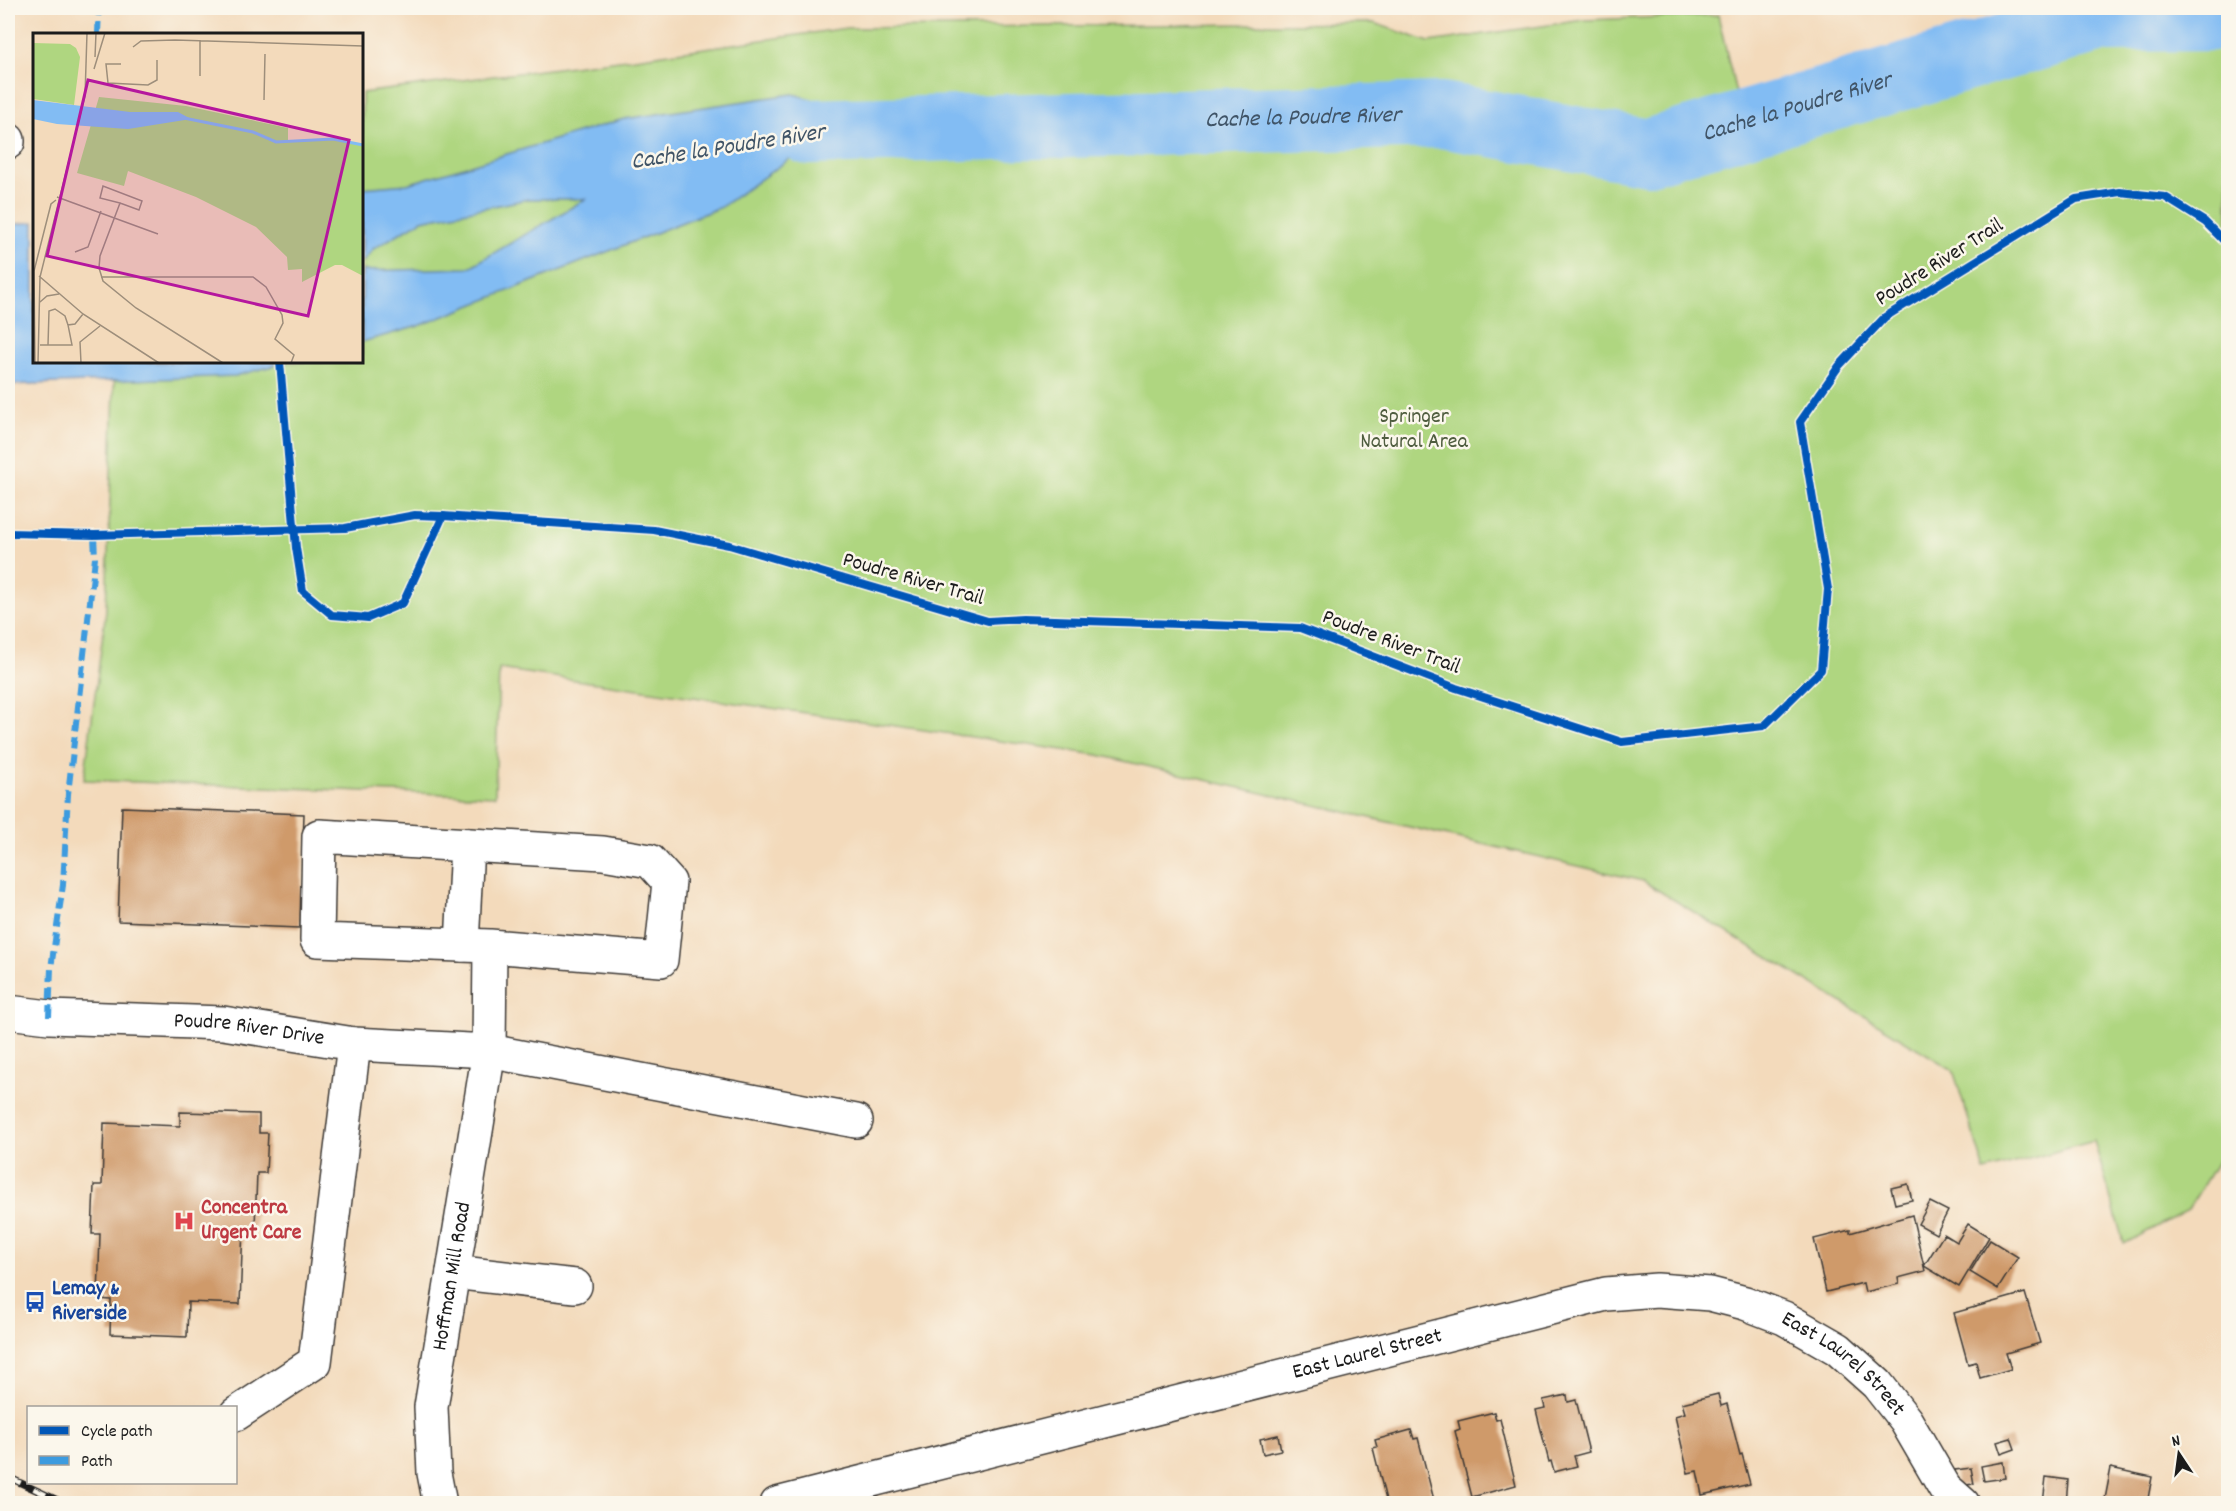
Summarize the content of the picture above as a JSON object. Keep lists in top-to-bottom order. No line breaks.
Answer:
{"streets":{"street":["Poudre River Drive","Hoffman Mill Road","East Laurel Street"],"cycle path":["Poudre River Trail"]},"crossings":[["Poudre River Drive","Hoffman Mill Road"]],"water":["Cache la Poudre River"],"parks":["Springer Natural Area"],"places":{"hospital":["Concentra Urgent Care"],"bus stop":["Lemay & Riverside"]},"legend":["Cycle path","Path"],"north":"top"}
